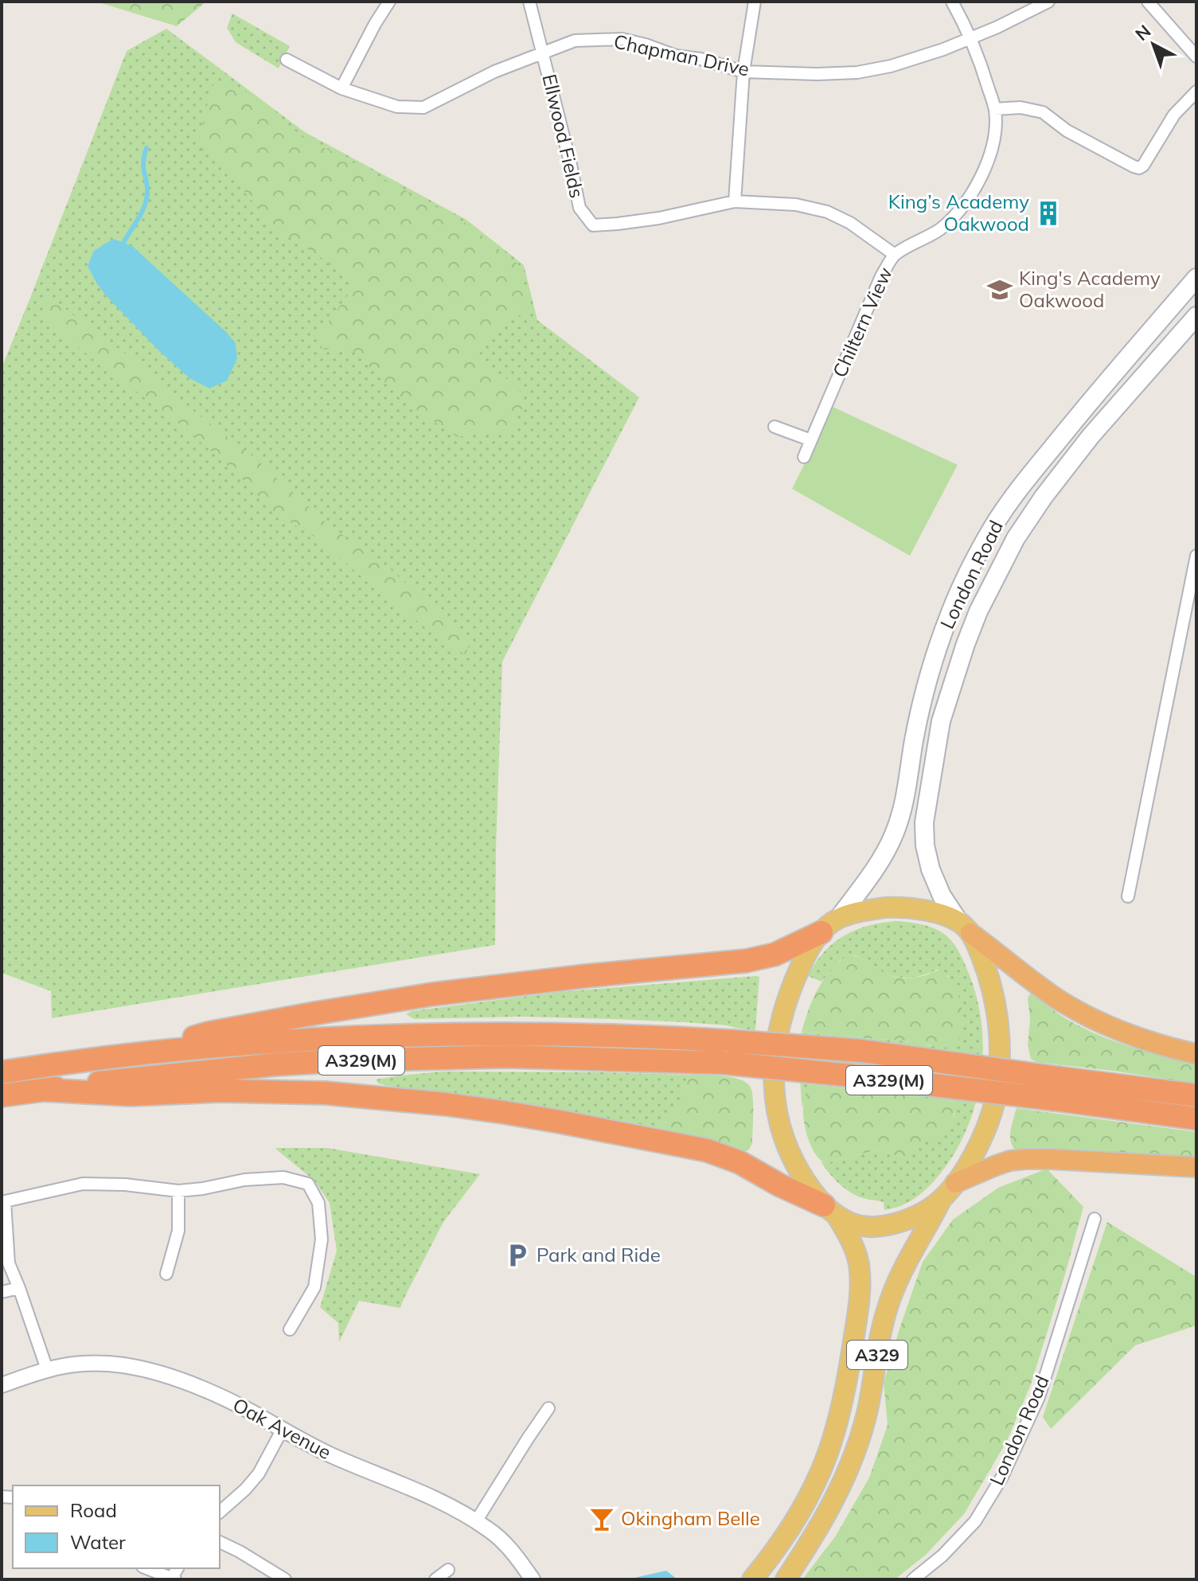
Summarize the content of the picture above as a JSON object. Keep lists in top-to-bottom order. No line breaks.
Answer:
{"streets":{"highway":["A329(M)"],"main road":["London Road","A329"],"street":["Chapman Drive","Ellwood Fields","Chiltern View","Oak Avenue"]},"crossings":[["Chapman Drive","Ellwood Fields"],["Chapman Drive","Chiltern View"],["London Road","A329(M)"],["A329(M)","A329"]],"places":{"building":["King’s Academy Oakwood"],"school or university":["King's Academy Oakwood"],"parking":["Park and Ride"],"bar":["Okingham Belle"]},"legend":["Road","Water"],"north":"top left"}
